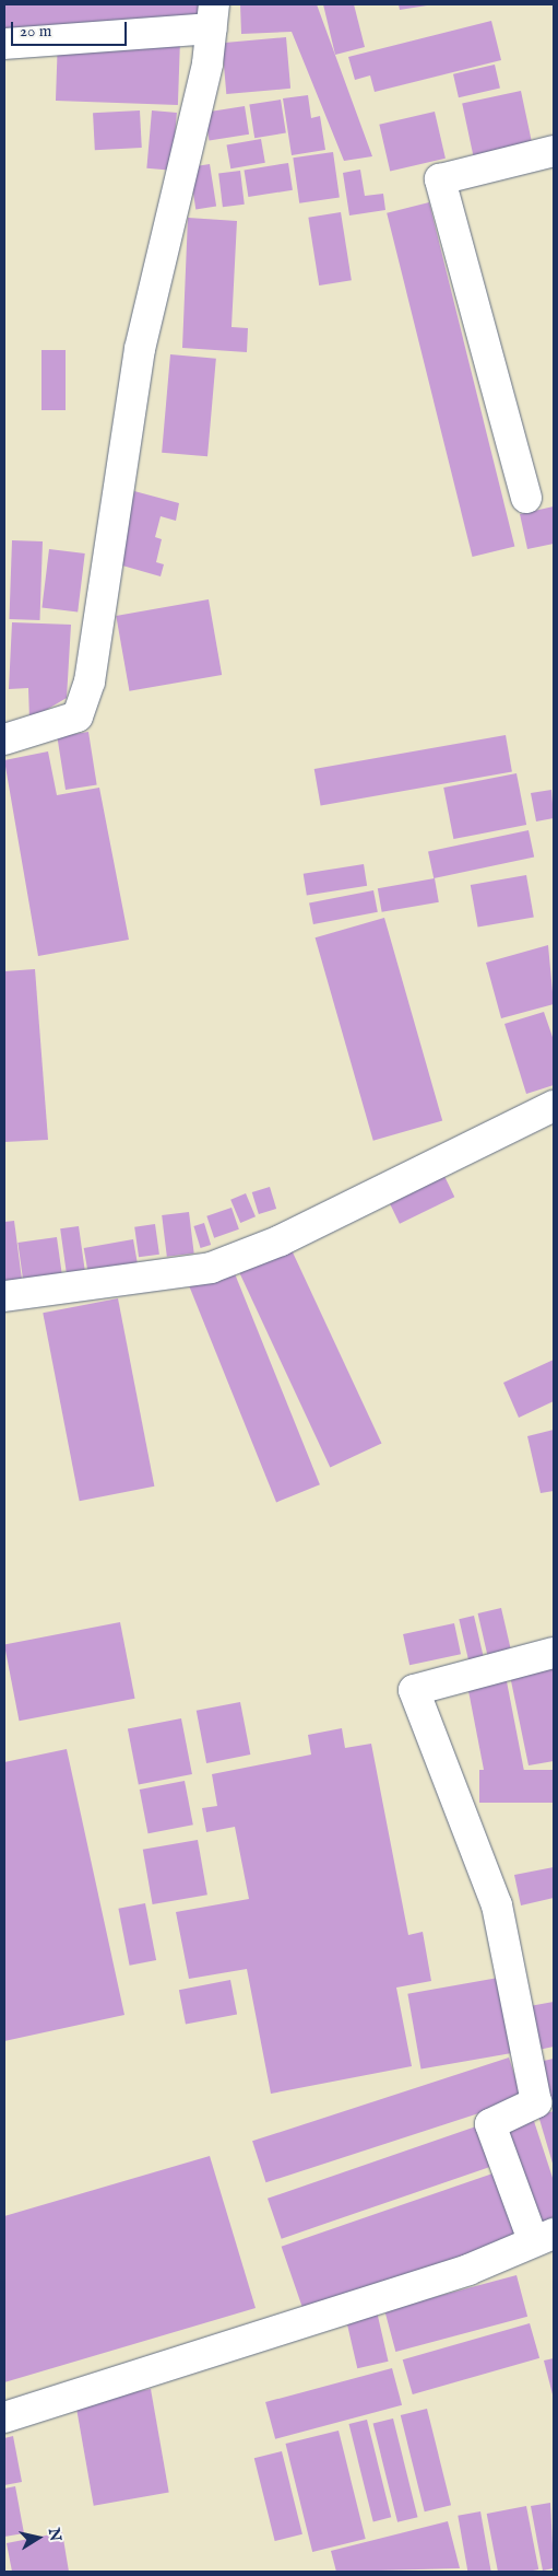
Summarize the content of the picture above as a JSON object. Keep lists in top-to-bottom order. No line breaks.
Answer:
{"scale_bar":"20 m","north":"right"}
